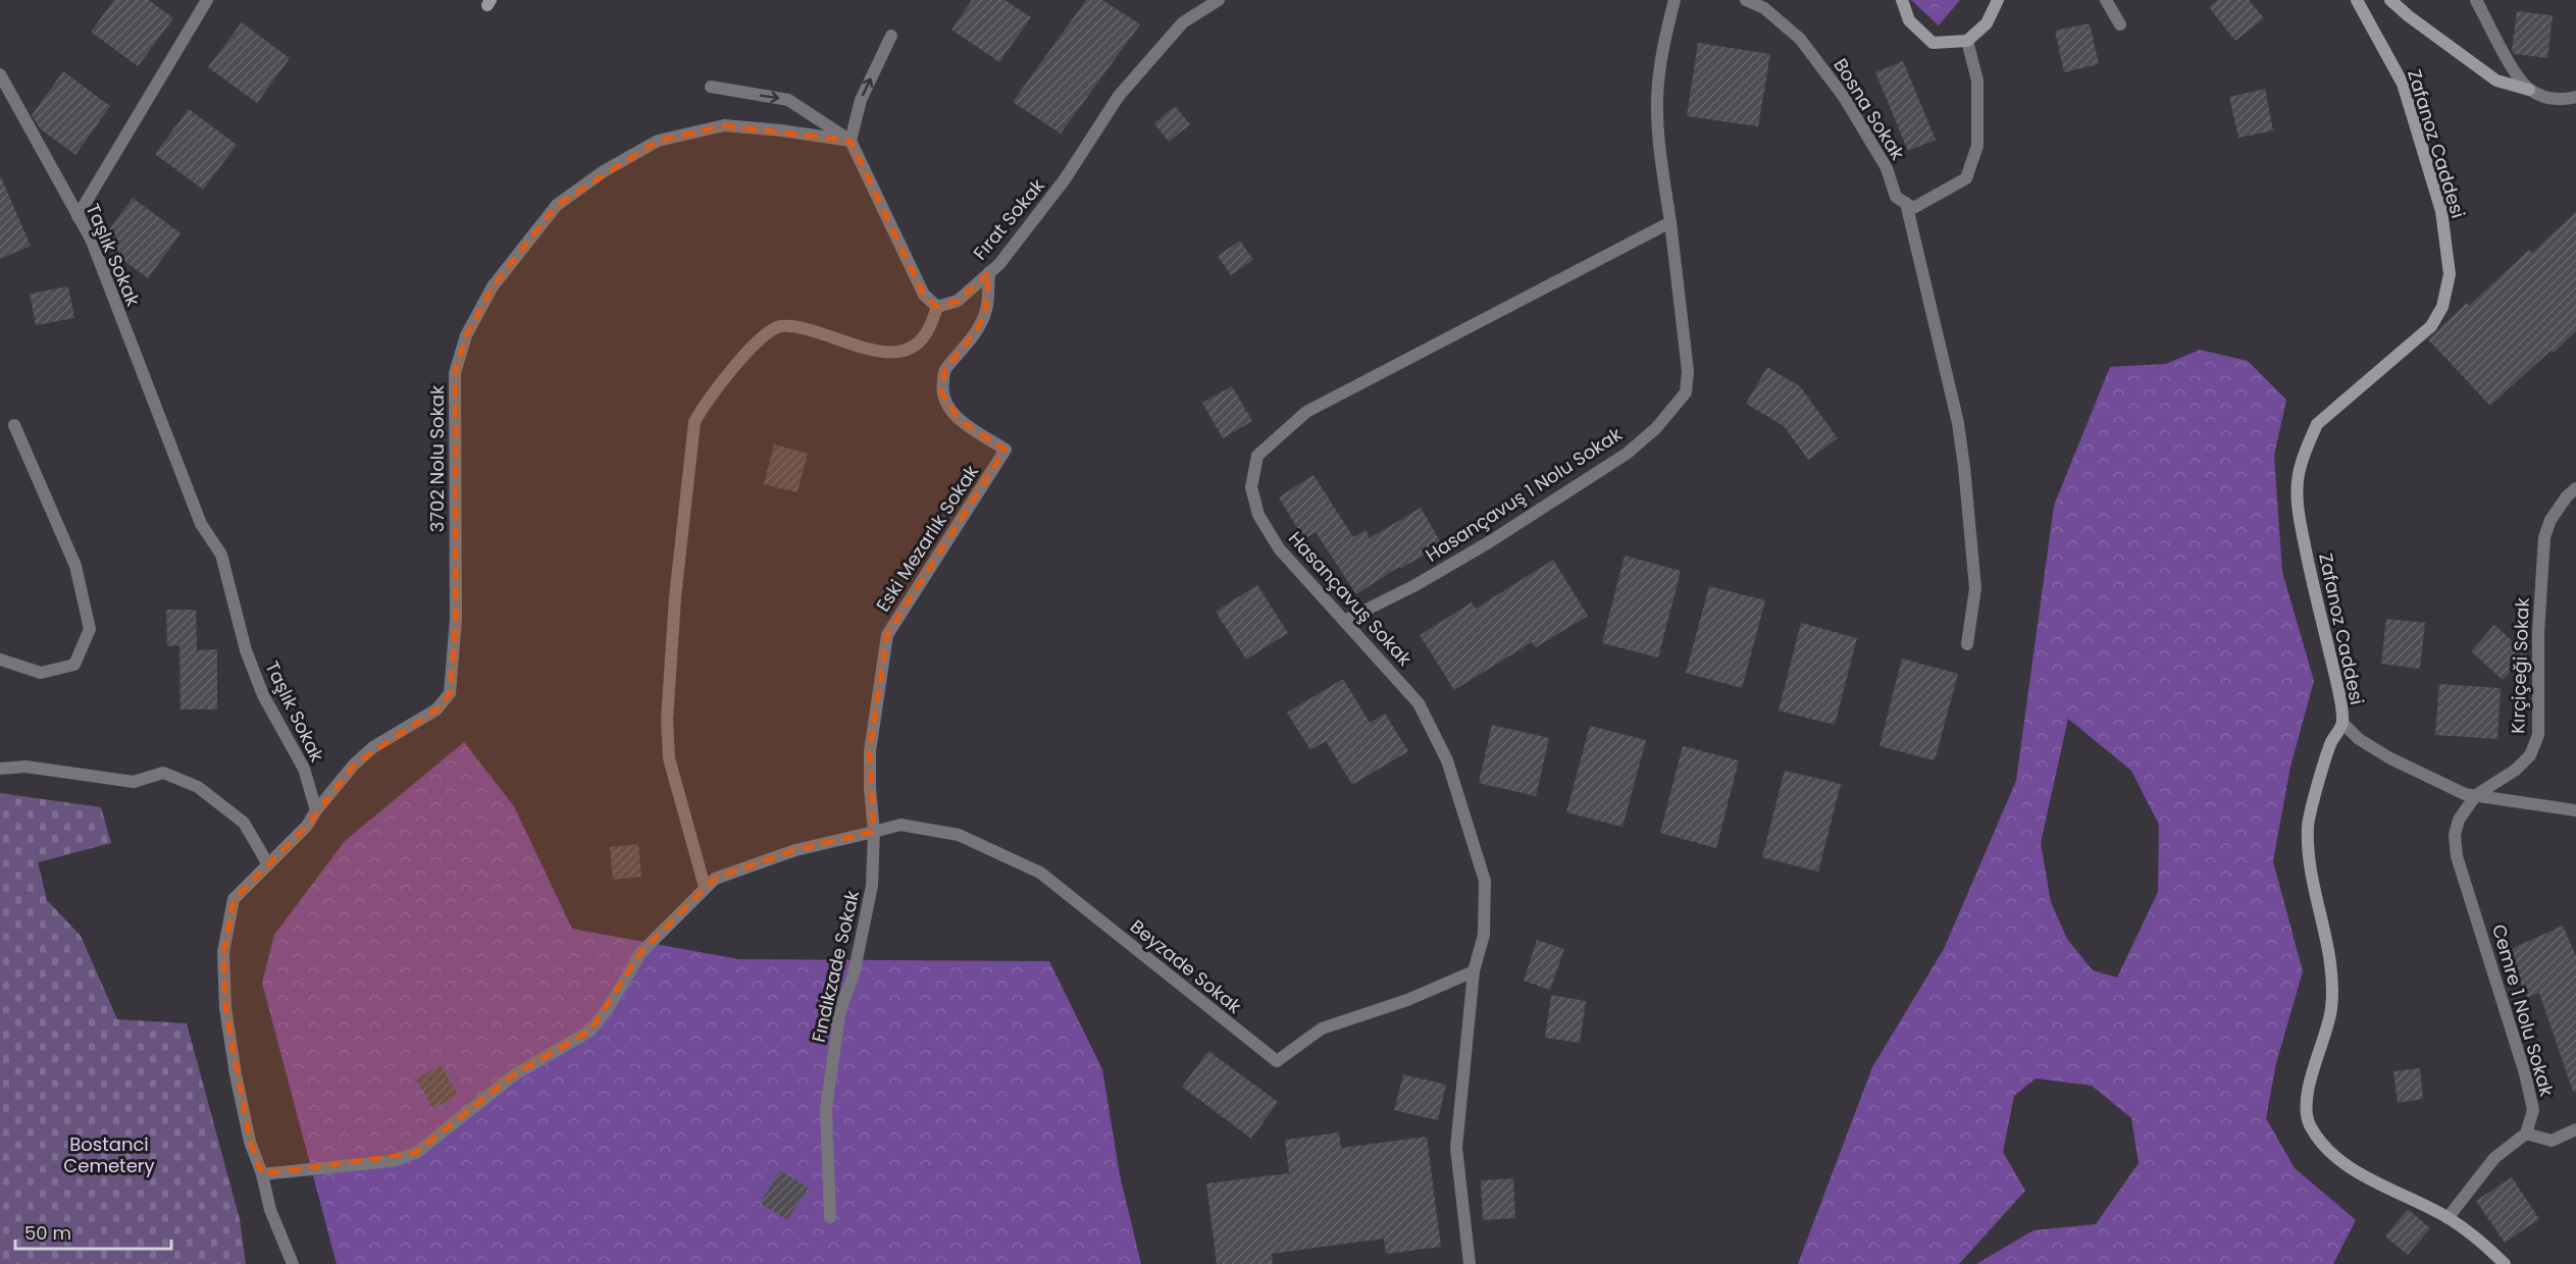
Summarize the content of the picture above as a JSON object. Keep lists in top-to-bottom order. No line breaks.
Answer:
{"streets":{"street":["Bosna Sokak","Zafanoz Caddesi","Fırat Sokak","Taşlık Sokak","3702 Nolu Sokak","Hasançavuş 1 Nolu Sokak","Eski Mezarlık Sokak","Hasançavuş Sokak","Kırçiçeği Sokak","Fındıkzade Sokak","Beyzade Sokak","Cemre 1 Nolu Sokak"]},"crossings":[["Fırat Sokak","Eski Mezarlık Sokak"],["Taşlık Sokak","3702 Nolu Sokak"],["Hasançavuş 1 Nolu Sokak","Hasançavuş Sokak"],["Eski Mezarlık Sokak","Fındıkzade Sokak"],["Eski Mezarlık Sokak","Beyzade Sokak"],["Hasançavuş Sokak","Beyzade Sokak"],["Kırçiçeği Sokak","Cemre 1 Nolu Sokak"],["Fındıkzade Sokak","Beyzade Sokak"]],"parks":["Bostanci Cemetery"],"scale_bar":"50 m"}
